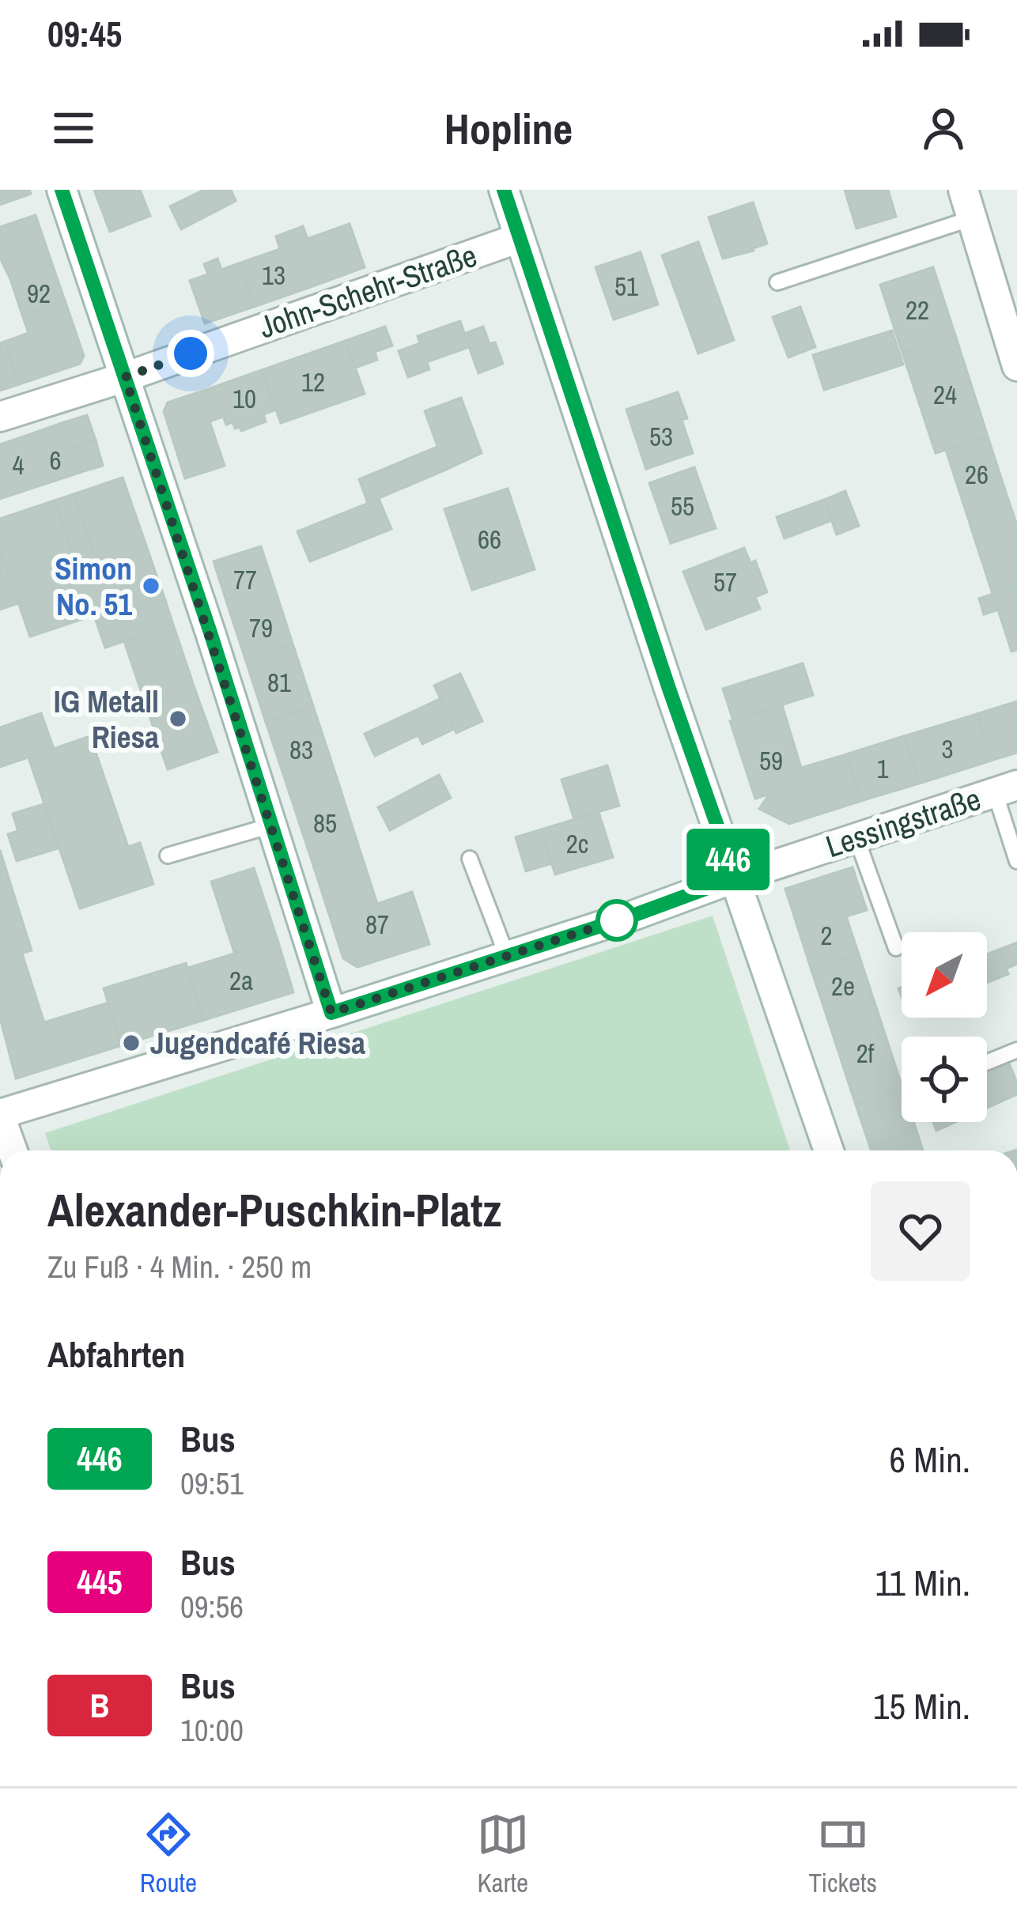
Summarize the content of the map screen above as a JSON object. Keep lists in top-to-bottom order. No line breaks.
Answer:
{"streets":{"main road":["John-Schehr-Straße","Lessingstraße"]},"places":["Simon No. 51","IG Metall Riesa","Jugendcafé Riesa"],"lines":["bus line 446"],"house_numbers":["13","51","92","22","12","24","10","53","6","4","26","55","66","77","57","79","81","3","83","59","1","85","2c","87","2","2a","2e","2f"],"north":"bottom left","page":{"status":"09:45","header":"Hopline","on_map":"446","heading":[["Alexander-Puschkin-Platz","Zu Fuß · 4 Min. · 250 m"],"Abfahrten"],"list":[{"mark":"446","name":"Bus","note":"09:51","value":"6 Min."},{"mark":"445","name":"Bus","note":"09:56","value":"11 Min."},{"mark":"B","name":"Bus","note":"10:00","value":"15 Min."}],"tabs":["Route","Karte","Tickets"]}}
